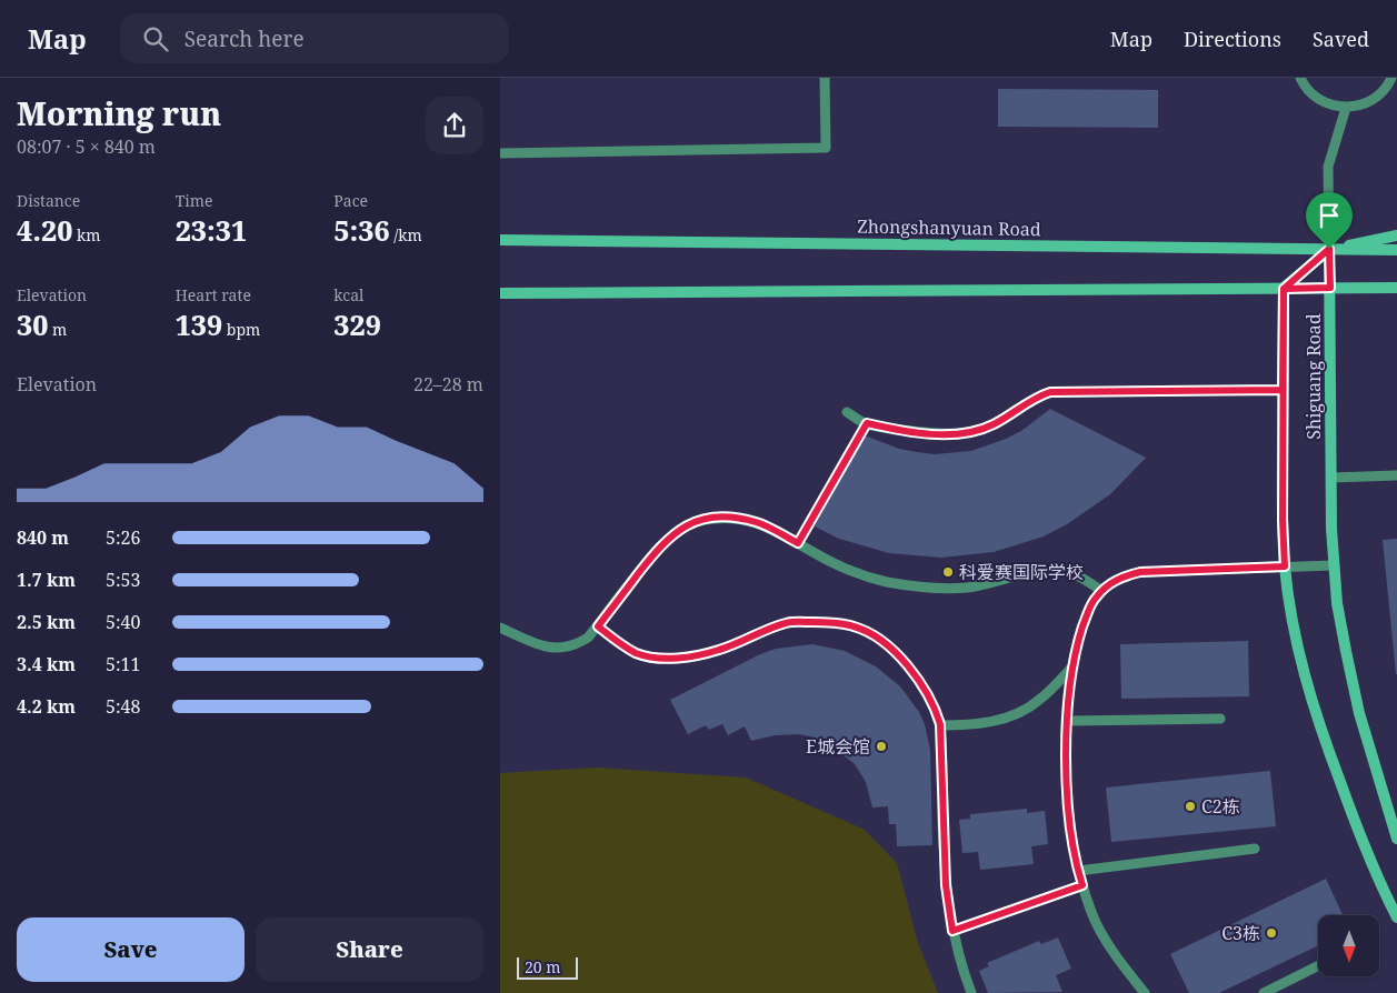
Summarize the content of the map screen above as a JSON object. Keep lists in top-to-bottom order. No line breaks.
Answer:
{"streets":{"main road":["Zhongshanyuan Road","Shiguang Road"]},"crossings":[["Zhongshanyuan Road","Shiguang Road"]],"places":["科爱赛国际学校","E城会馆","C2栋","C3栋"],"scale_bar":"20 m","north":"bottom","page":{"header":"Map","search":"Search here","nav":["Map","Directions","Saved"],"heading":["Morning run","08:07 · 5 × 840 m"],"stats":[["Distance","4.20 km"],["Time","23:31"],["Pace","5:36 /km"],["Elevation","30 m"],["Heart rate","139 bpm"],["kcal","329"]],"chart":["Elevation","22–28 m"],"list":[{"name":"840 m","note":"5:26"},{"name":"1.7 km","note":"5:53"},{"name":"2.5 km","note":"5:40"},{"name":"3.4 km","note":"5:11"},{"name":"4.2 km","note":"5:48"}],"buttons":["Save","Share"],"scale":"20 m"}}
